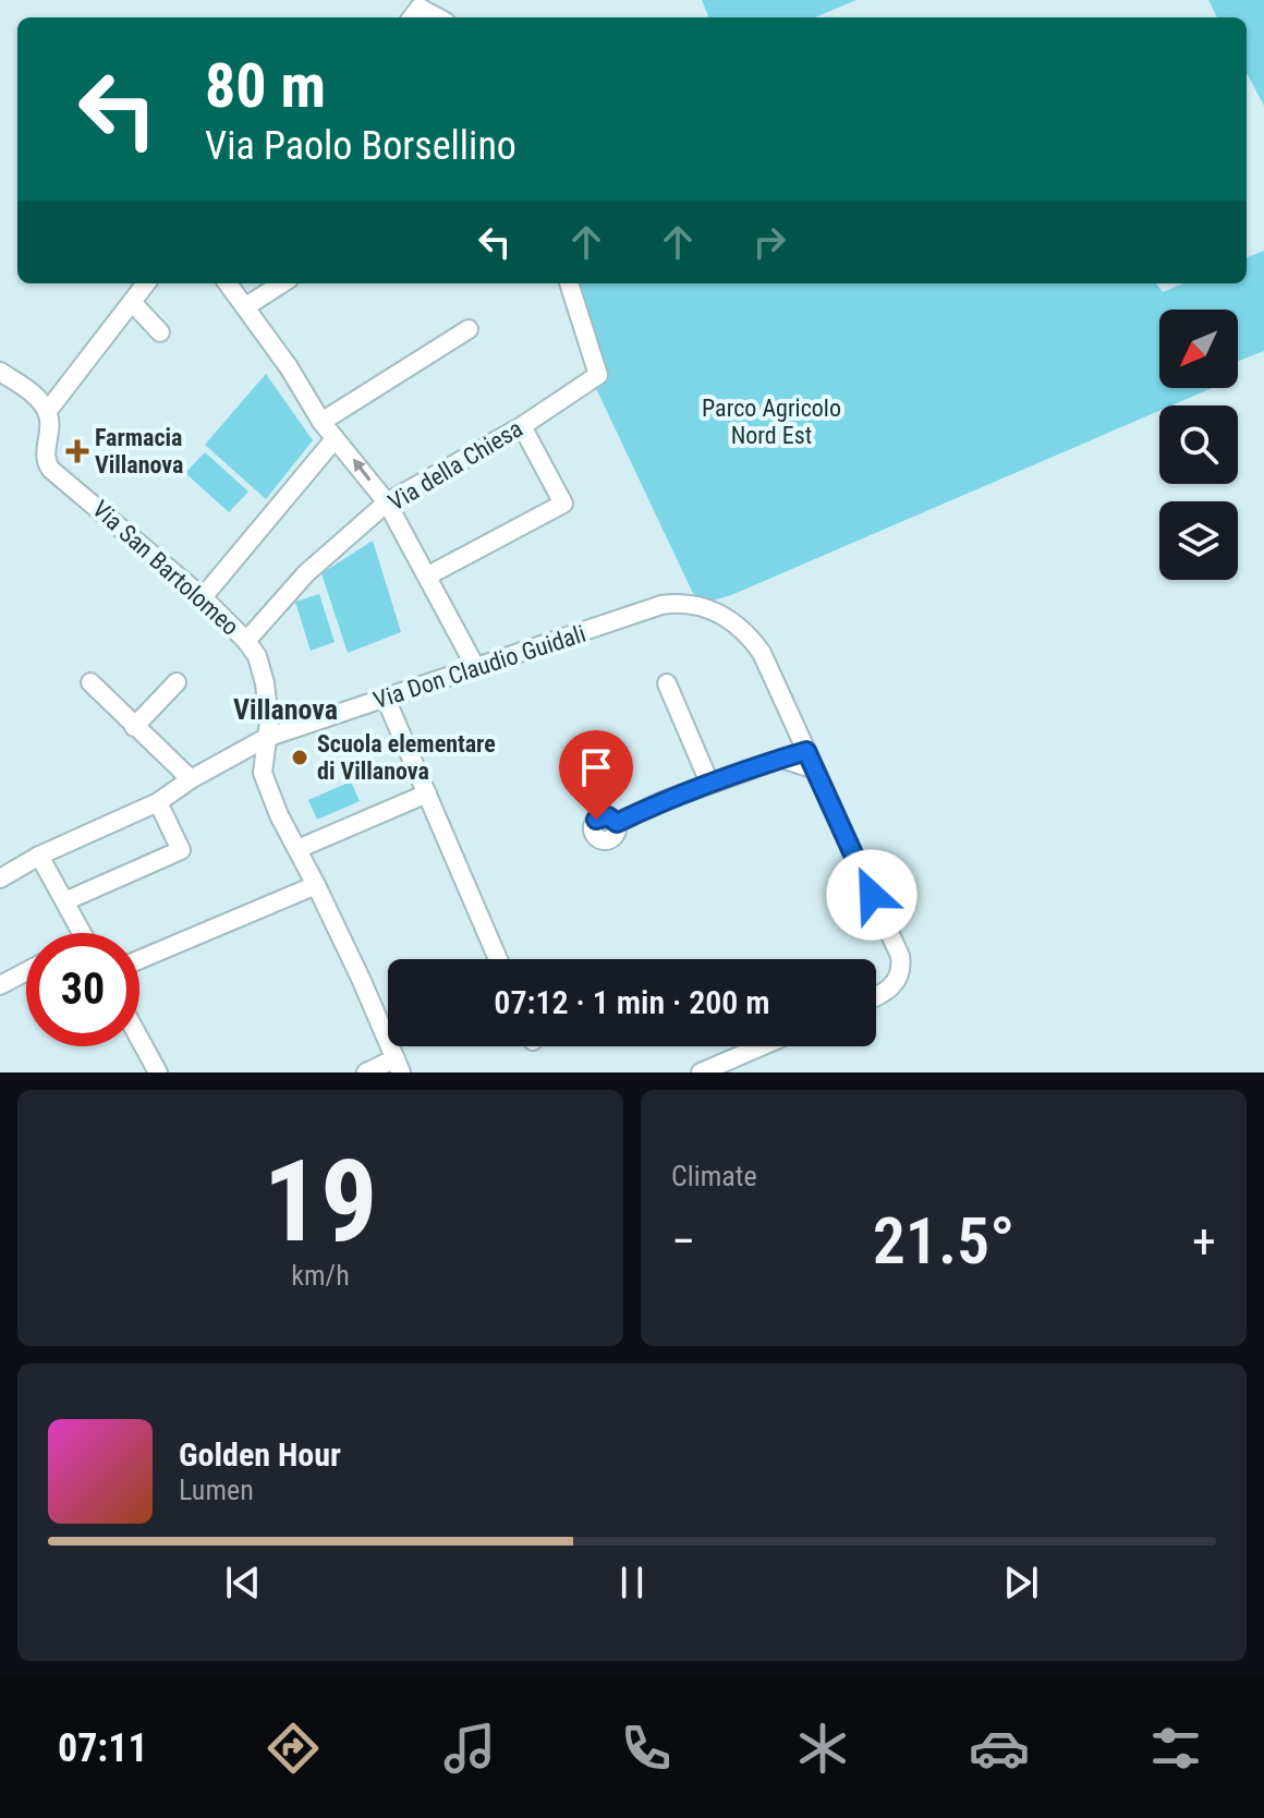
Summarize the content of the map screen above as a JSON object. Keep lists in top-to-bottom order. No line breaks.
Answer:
{"streets":{"street":["Via della Chiesa","Via San Bartolomeo","Via Don Claudio Guidali"]},"crossings":[["Via della Chiesa","Via San Bartolomeo"],["Via San Bartolomeo","Via Don Claudio Guidali"]],"districts":["Villanova"],"parks":["Parco Agricolo Nord Est"],"places":{"health":["Farmacia Villanova"],"other":["Scuola elementare di Villanova"]},"north":"bottom left","page":{"turn":["80 m","Via Paolo Borsellino"],"limit":"30","trip":"07:12 · 1 min · 200 m","tile":[["19","km/h"],"Climate"],"heat":["−","21.5°","+"],"song":["Golden Hour","Lumen"],"tabs":"07:11"}}
